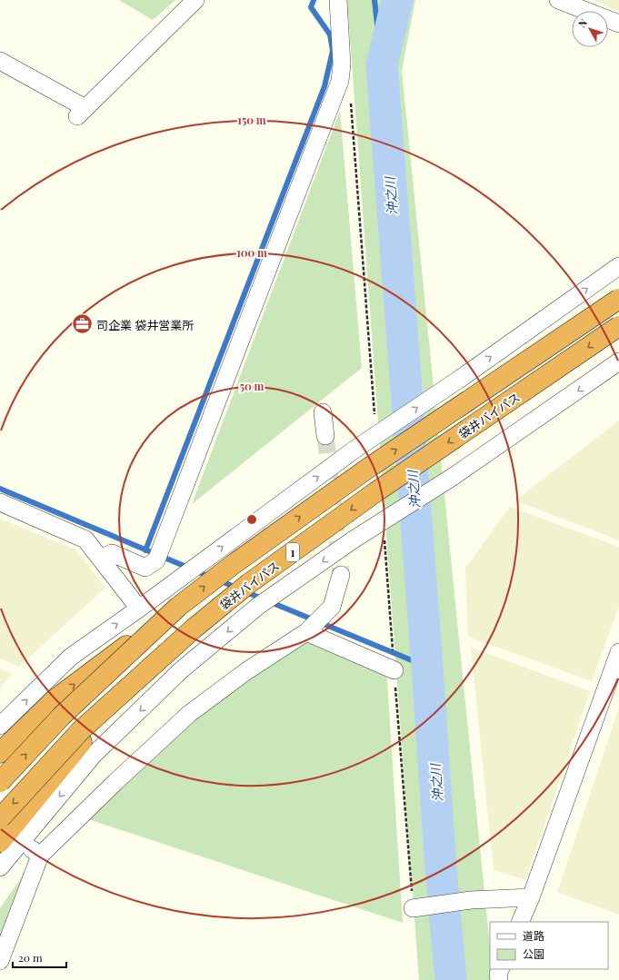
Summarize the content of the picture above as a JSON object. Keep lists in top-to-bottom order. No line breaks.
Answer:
{"streets":{"highway":["袋井バイパス","1"]},"water":["沖之川"],"places":{"office":["司企業 袋井営業所"]},"legend":["道路","公園"],"scale_bar":"20 m","north":"top left","rings":["150 m","100 m","50 m"]}
